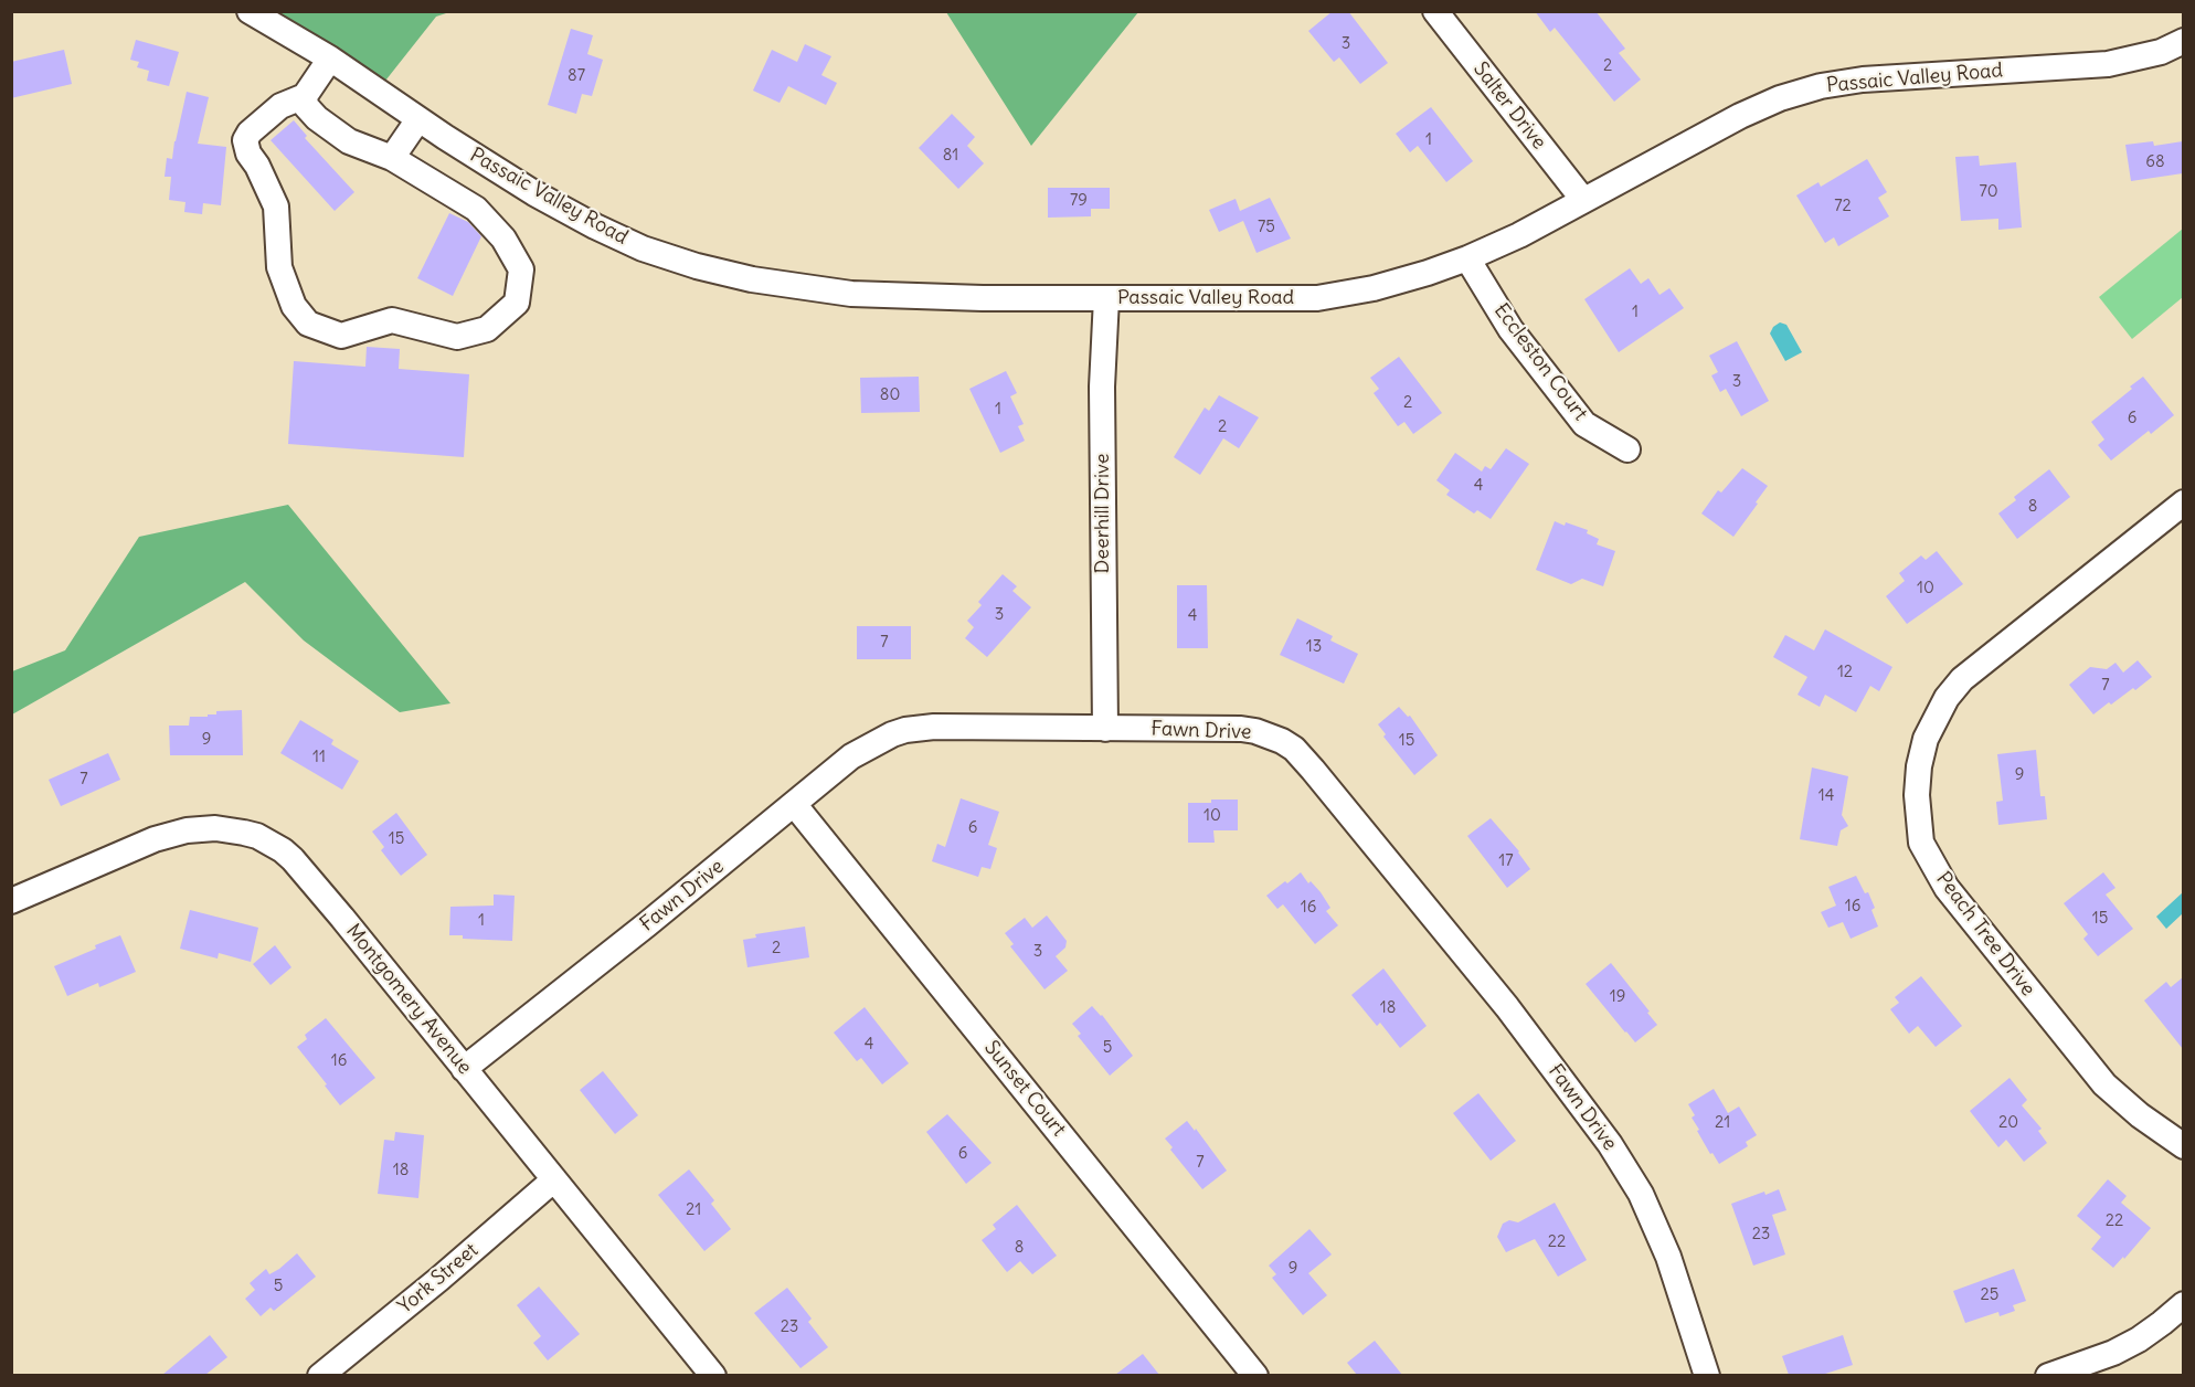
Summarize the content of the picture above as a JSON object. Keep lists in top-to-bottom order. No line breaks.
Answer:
{"streets":{"street":["Passaic Valley Road","Salter Drive","Eccleston Court","Deerhill Drive","Fawn Drive","Peach Tree Drive","Montgomery Avenue","Sunset Court","York Street"]},"crossings":[["Passaic Valley Road","Salter Drive"],["Passaic Valley Road","Eccleston Court"],["Passaic Valley Road","Deerhill Drive"],["Deerhill Drive","Fawn Drive"],["Fawn Drive","Montgomery Avenue"],["Fawn Drive","Sunset Court"],["Montgomery Avenue","York Street"]],"house_numbers":["3","2","87","1","81","68","70","79","72","75","1","3","80","2","1","6","2","4","8","10","3","4","7","13","12","7","9","15","11","9","7","14","10","6","15","17","16","16","15","1","2","3","19","18","4","5","16","21","20","6","7","18","21","22","23","22","8","9","5","25","23"]}
